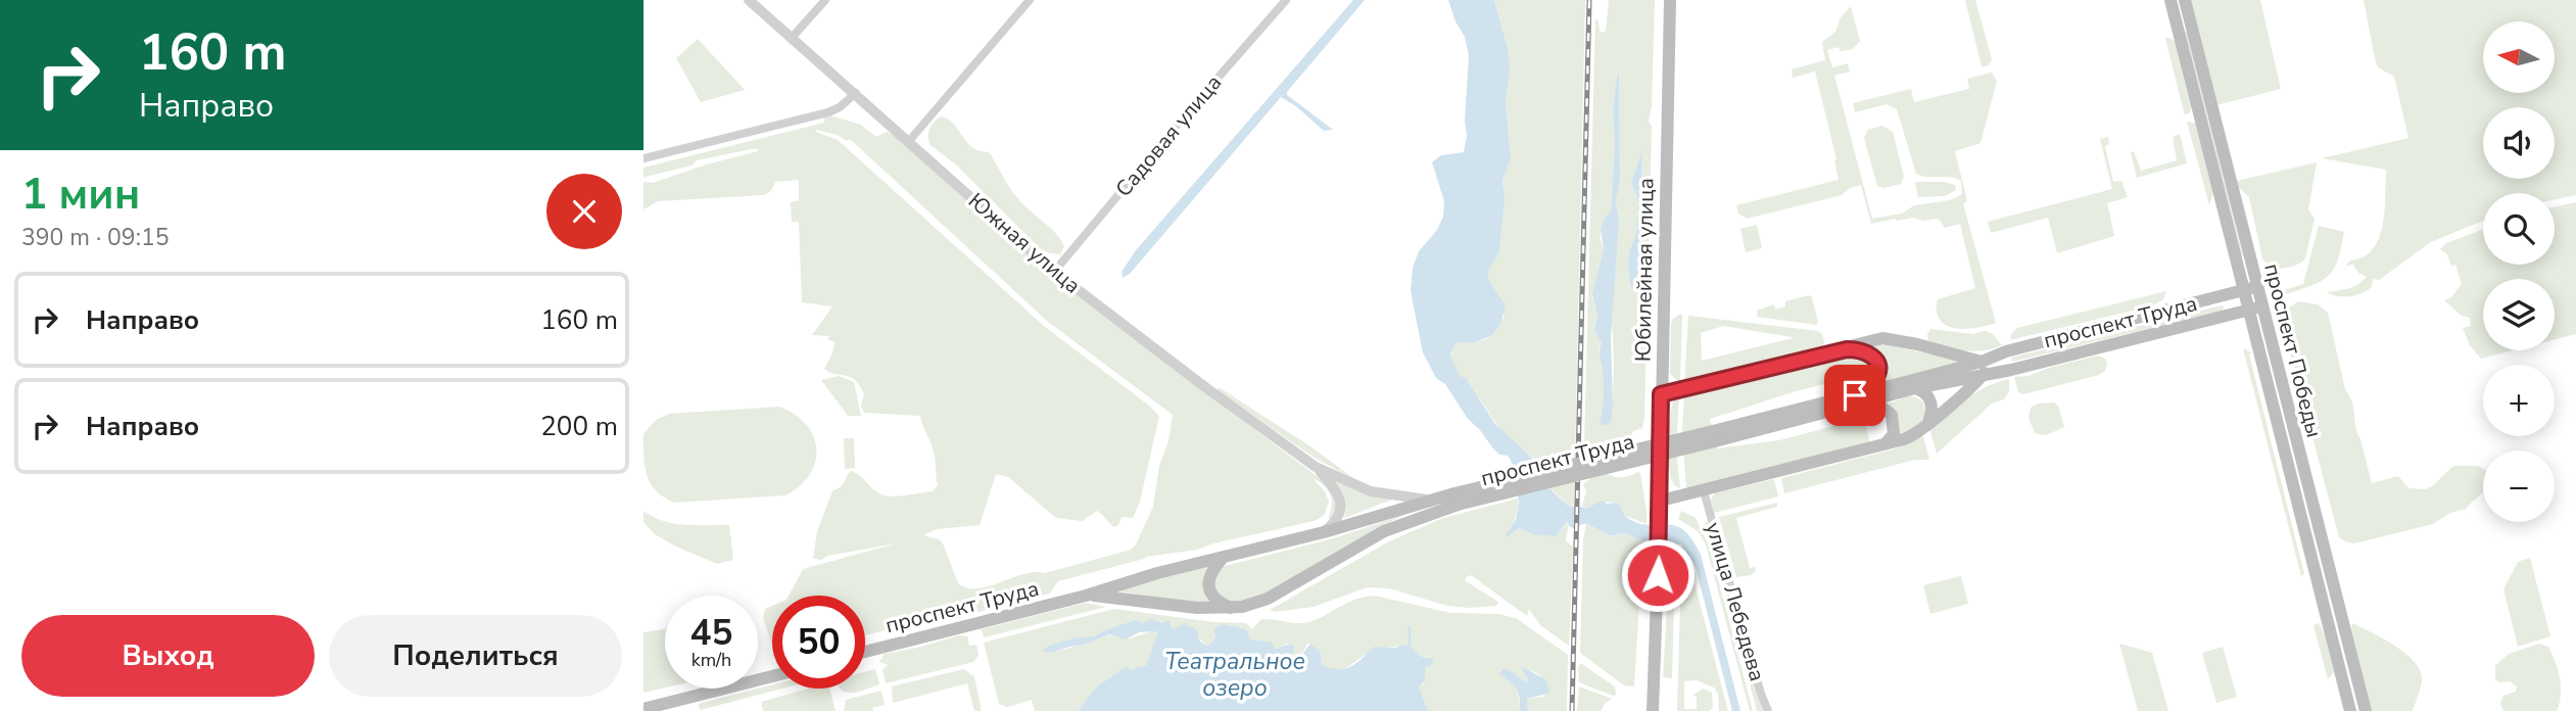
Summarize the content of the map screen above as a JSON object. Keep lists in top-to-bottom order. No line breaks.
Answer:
{"streets":{"main road":["Юбилейная улица","проспект Труда","проспект Победы"],"street":["Садовая улица","Южная улица","улица Лебедева"]},"crossings":[["Садовая улица","Южная улица"],["проспект Труда","проспект Победы"]],"water":["Театральное озеро"],"north":"left","page":{"turn":["160 m","Направо"],"map_buttons":["+","−"],"heading":["1 мин","390 m · 09:15"],"list":[{"name":"Направо","value":"160 m"},{"name":"Направо","value":"200 m"}],"speed":"45 km/h","limit":"50","buttons":["Выход","Поделиться"]}}
